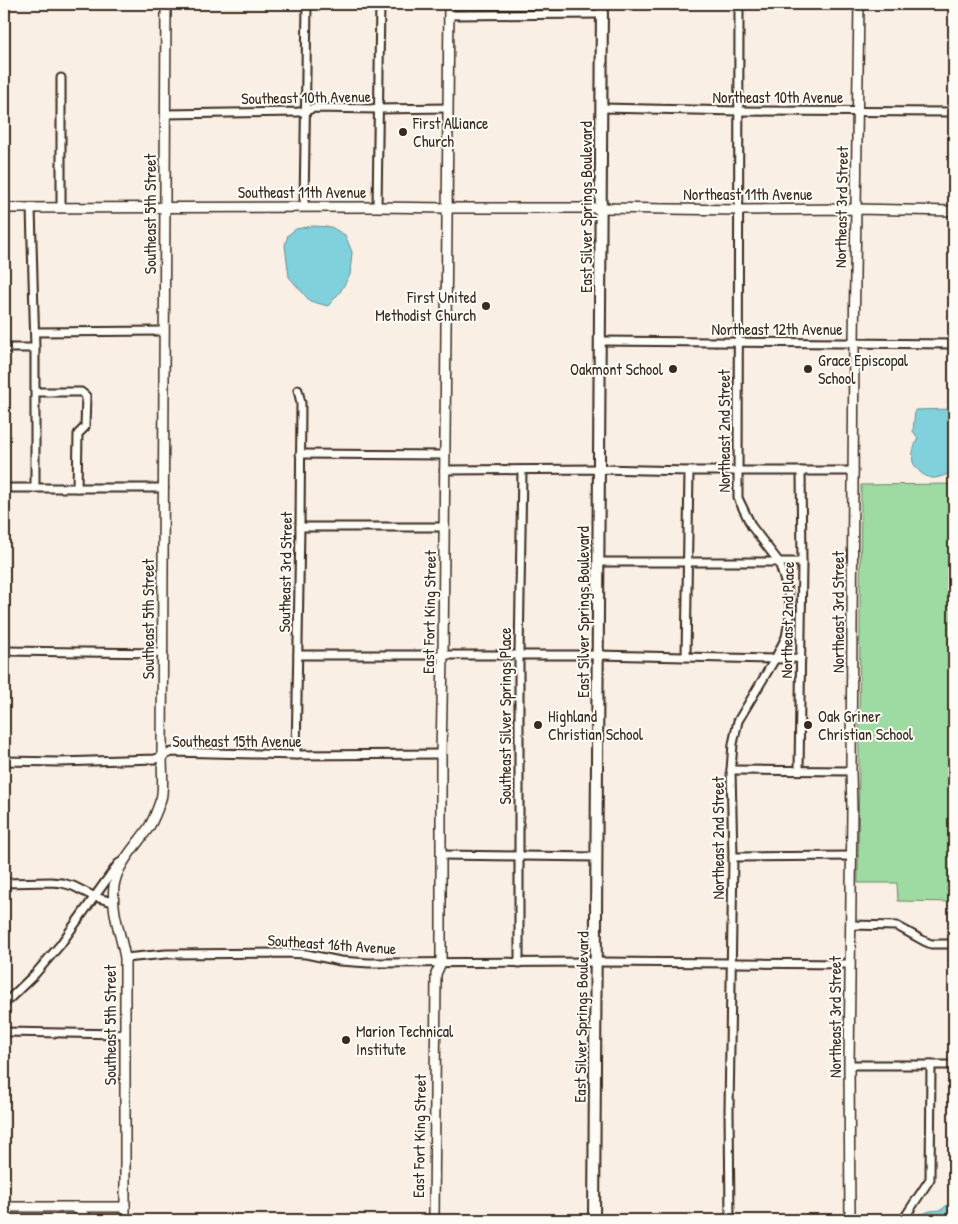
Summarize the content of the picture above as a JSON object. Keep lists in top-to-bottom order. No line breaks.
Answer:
{"streets":{"main road":["East Silver Springs Boulevard"],"street":["Southeast 10th Avenue","Northeast 10th Avenue","Southeast 11th Avenue","Northeast 11th Avenue","Northeast 3rd Street","Southeast 5th Street","Northeast 12th Avenue","Northeast 2nd Street","Southeast 3rd Street","East Fort King Street","Northeast 2nd Place","Southeast Silver Springs Place","Southeast 15th Avenue","Southeast 16th Avenue"]},"crossings":[["Southeast 10th Avenue","Southeast 5th Street"],["Southeast 10th Avenue","East Fort King Street"],["Northeast 10th Avenue","East Silver Springs Boulevard"],["Northeast 10th Avenue","Northeast 3rd Street"],["Northeast 10th Avenue","Northeast 2nd Street"],["Southeast 11th Avenue","Northeast 11th Avenue"],["Southeast 11th Avenue","East Silver Springs Boulevard"],["Southeast 11th Avenue","Southeast 5th Street"],["Southeast 11th Avenue","East Fort King Street"],["Northeast 11th Avenue","East Silver Springs Boulevard"],["Northeast 11th Avenue","Northeast 3rd Street"],["Northeast 11th Avenue","Northeast 2nd Street"],["East Silver Springs Boulevard","Northeast 12th Avenue"],["East Silver Springs Boulevard","Southeast 16th Avenue"],["Northeast 3rd Street","Northeast 12th Avenue"],["Northeast 3rd Street","Southeast 16th Avenue"],["Southeast 5th Street","Southeast 15th Avenue"],["Southeast 5th Street","Southeast 16th Avenue"],["Northeast 12th Avenue","Northeast 2nd Street"],["Northeast 2nd Street","Southeast 16th Avenue"],["Southeast 3rd Street","Southeast 15th Avenue"],["East Fort King Street","Southeast 15th Avenue"],["East Fort King Street","Southeast 16th Avenue"],["Southeast Silver Springs Place","Southeast 16th Avenue"]],"places":["First Alliance Church","First United Methodist Church","Oakmont School","Grace Episcopal School","Highland Christian School","Oak Griner Christian School","Marion Technical Institute"]}
